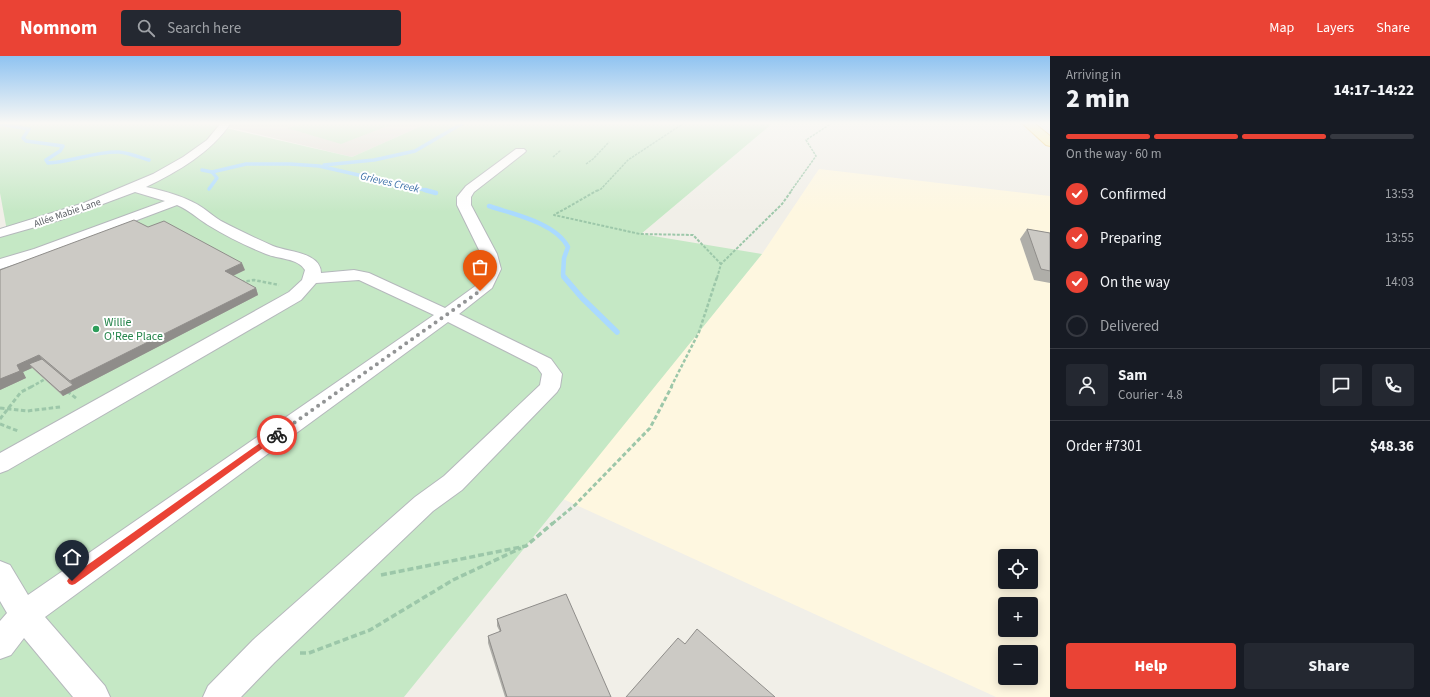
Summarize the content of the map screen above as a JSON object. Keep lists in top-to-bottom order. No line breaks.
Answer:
{"streets":{"street":["Allée Mabie Lane"]},"water":["Grieves Creek"],"places":["Willie O'Ree Place"],"page":{"header":"Nomnom","search":"Search here","nav":["Map","Layers","Share"],"heading":["2 min","Arriving in","14:17–14:22"],"panel":["Sam","Courier · 4.8","Order #7301","$48.36"],"bar":"On the way · 60 m","list":[["Confirmed","13:53"],["Preparing","13:55"],["On the way","14:03"],"Delivered"],"map_buttons":["+","−"],"buttons":["Help","Share"]}}
